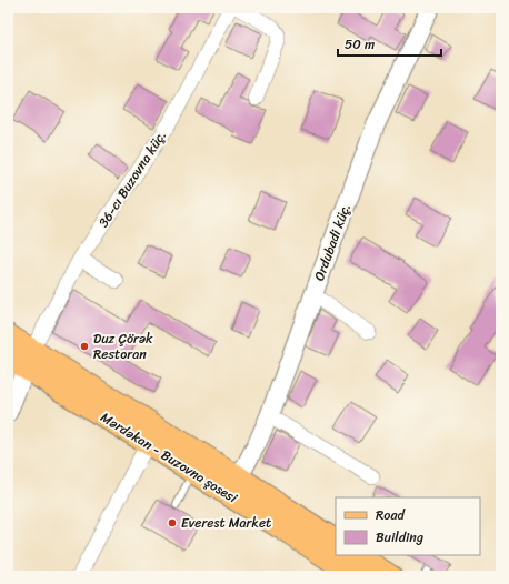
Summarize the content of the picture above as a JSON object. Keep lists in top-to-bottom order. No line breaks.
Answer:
{"streets":{"main road":["Mərdəkan - Buzovna şosesi"],"street":["36-cı Buzovna küç.","Ordubadi küç."]},"crossings":[["36-cı Buzovna küç.","Mərdəkan - Buzovna şosesi"],["Ordubadi küç.","Mərdəkan - Buzovna şosesi"]],"places":["Duz Çörək Restoran","Everest Market"],"legend":["Road","Building"],"scale_bar":"50 m"}
